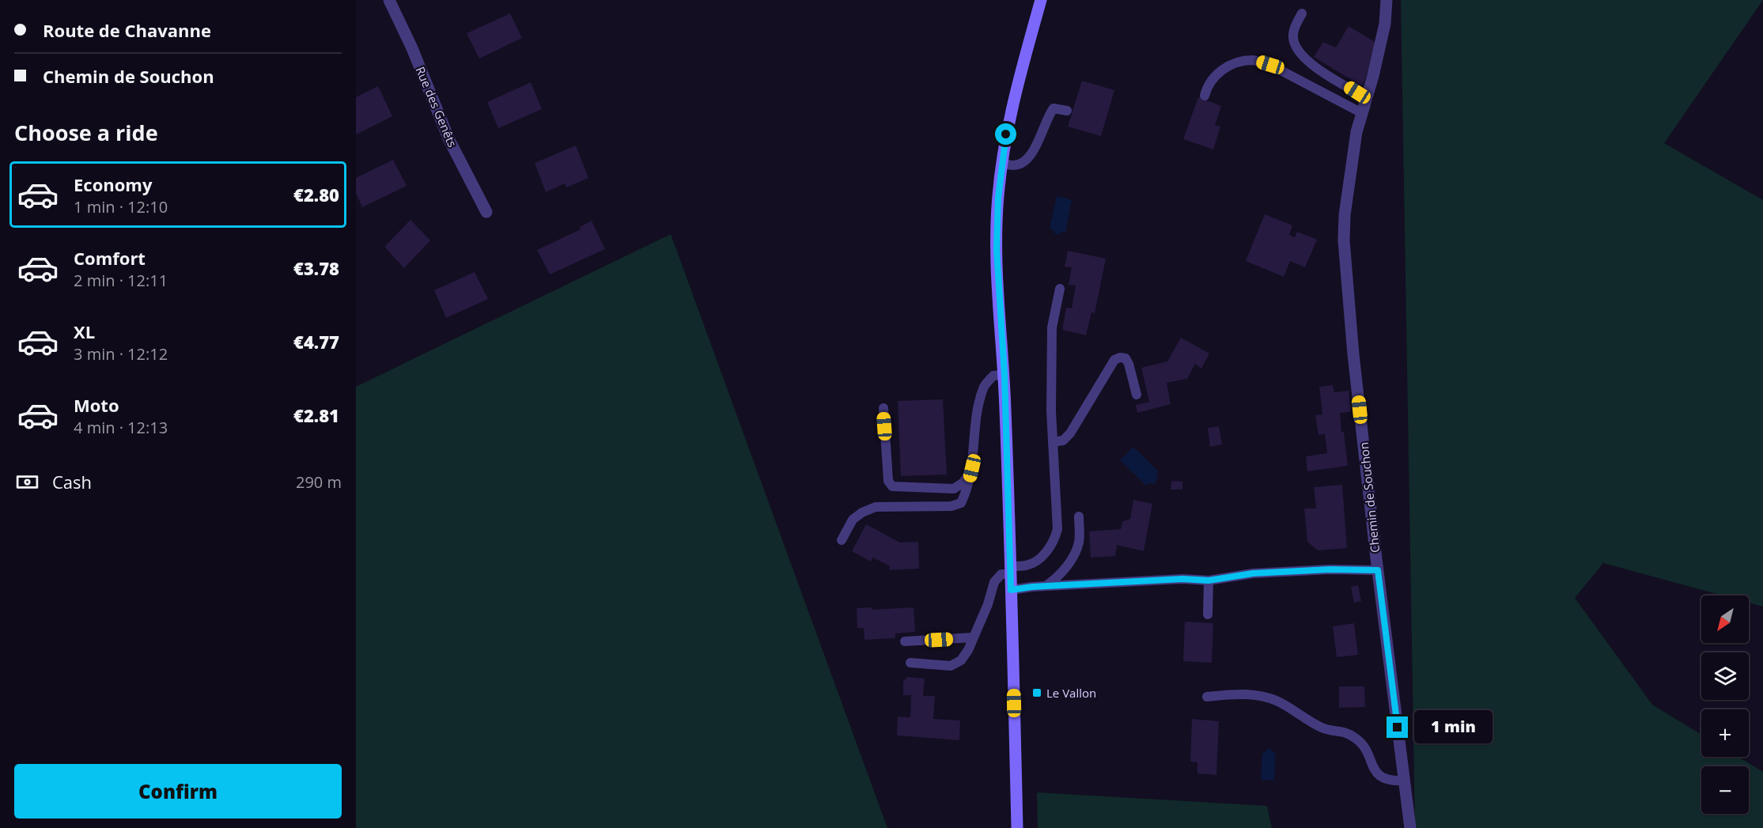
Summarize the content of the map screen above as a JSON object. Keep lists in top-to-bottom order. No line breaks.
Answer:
{"streets":{"street":["Rue des Genêts","Chemin de Souchon"]},"places":{"transit":["Le Vallon"]},"north":"bottom left","page":{"banner":["Route de Chavanne","Chemin de Souchon"],"heading":"Choose a ride","list":[{"name":"Economy","note":"1 min · 12:10","value":"€2.80"},{"name":"Comfort","note":"2 min · 12:11","value":"€3.78"},{"name":"XL","note":"3 min · 12:12","value":"€4.77"},{"name":"Moto","note":"4 min · 12:13","value":"€2.81"}],"pay":["Cash","290 m"],"map_buttons":["+","−"],"bubble":"1 min","buttons":"Confirm"}}
